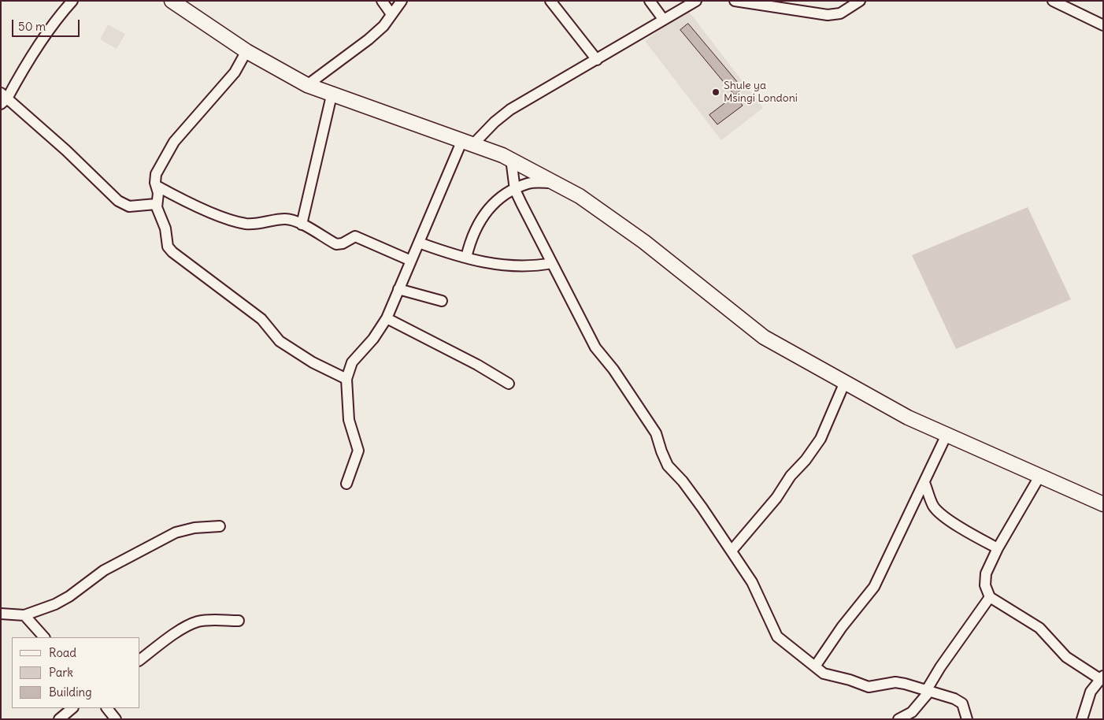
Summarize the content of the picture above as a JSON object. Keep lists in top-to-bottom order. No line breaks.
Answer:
{"places":["Shule ya Msingi Londoni"],"legend":["Road","Park","Building"],"scale_bar":"50 m"}
